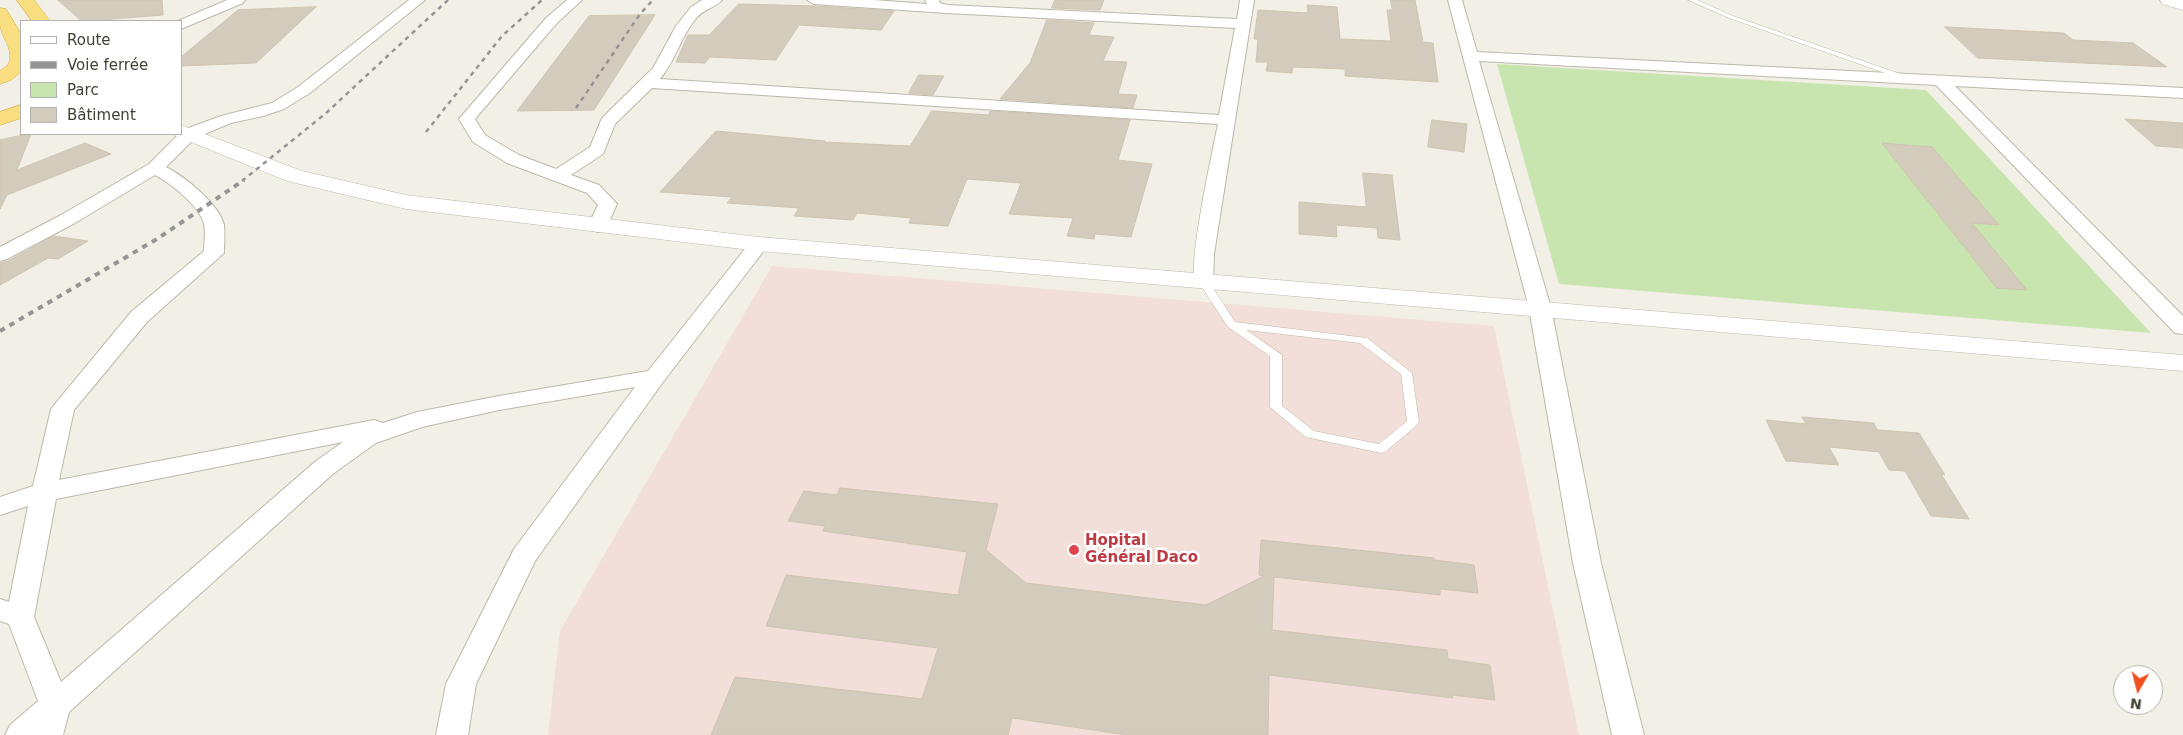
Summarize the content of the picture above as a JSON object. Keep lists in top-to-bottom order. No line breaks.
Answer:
{"places":["Hopital Général Daco"],"legend":["Route","Voie ferrée","Parc","Bâtiment"],"north":"bottom"}
